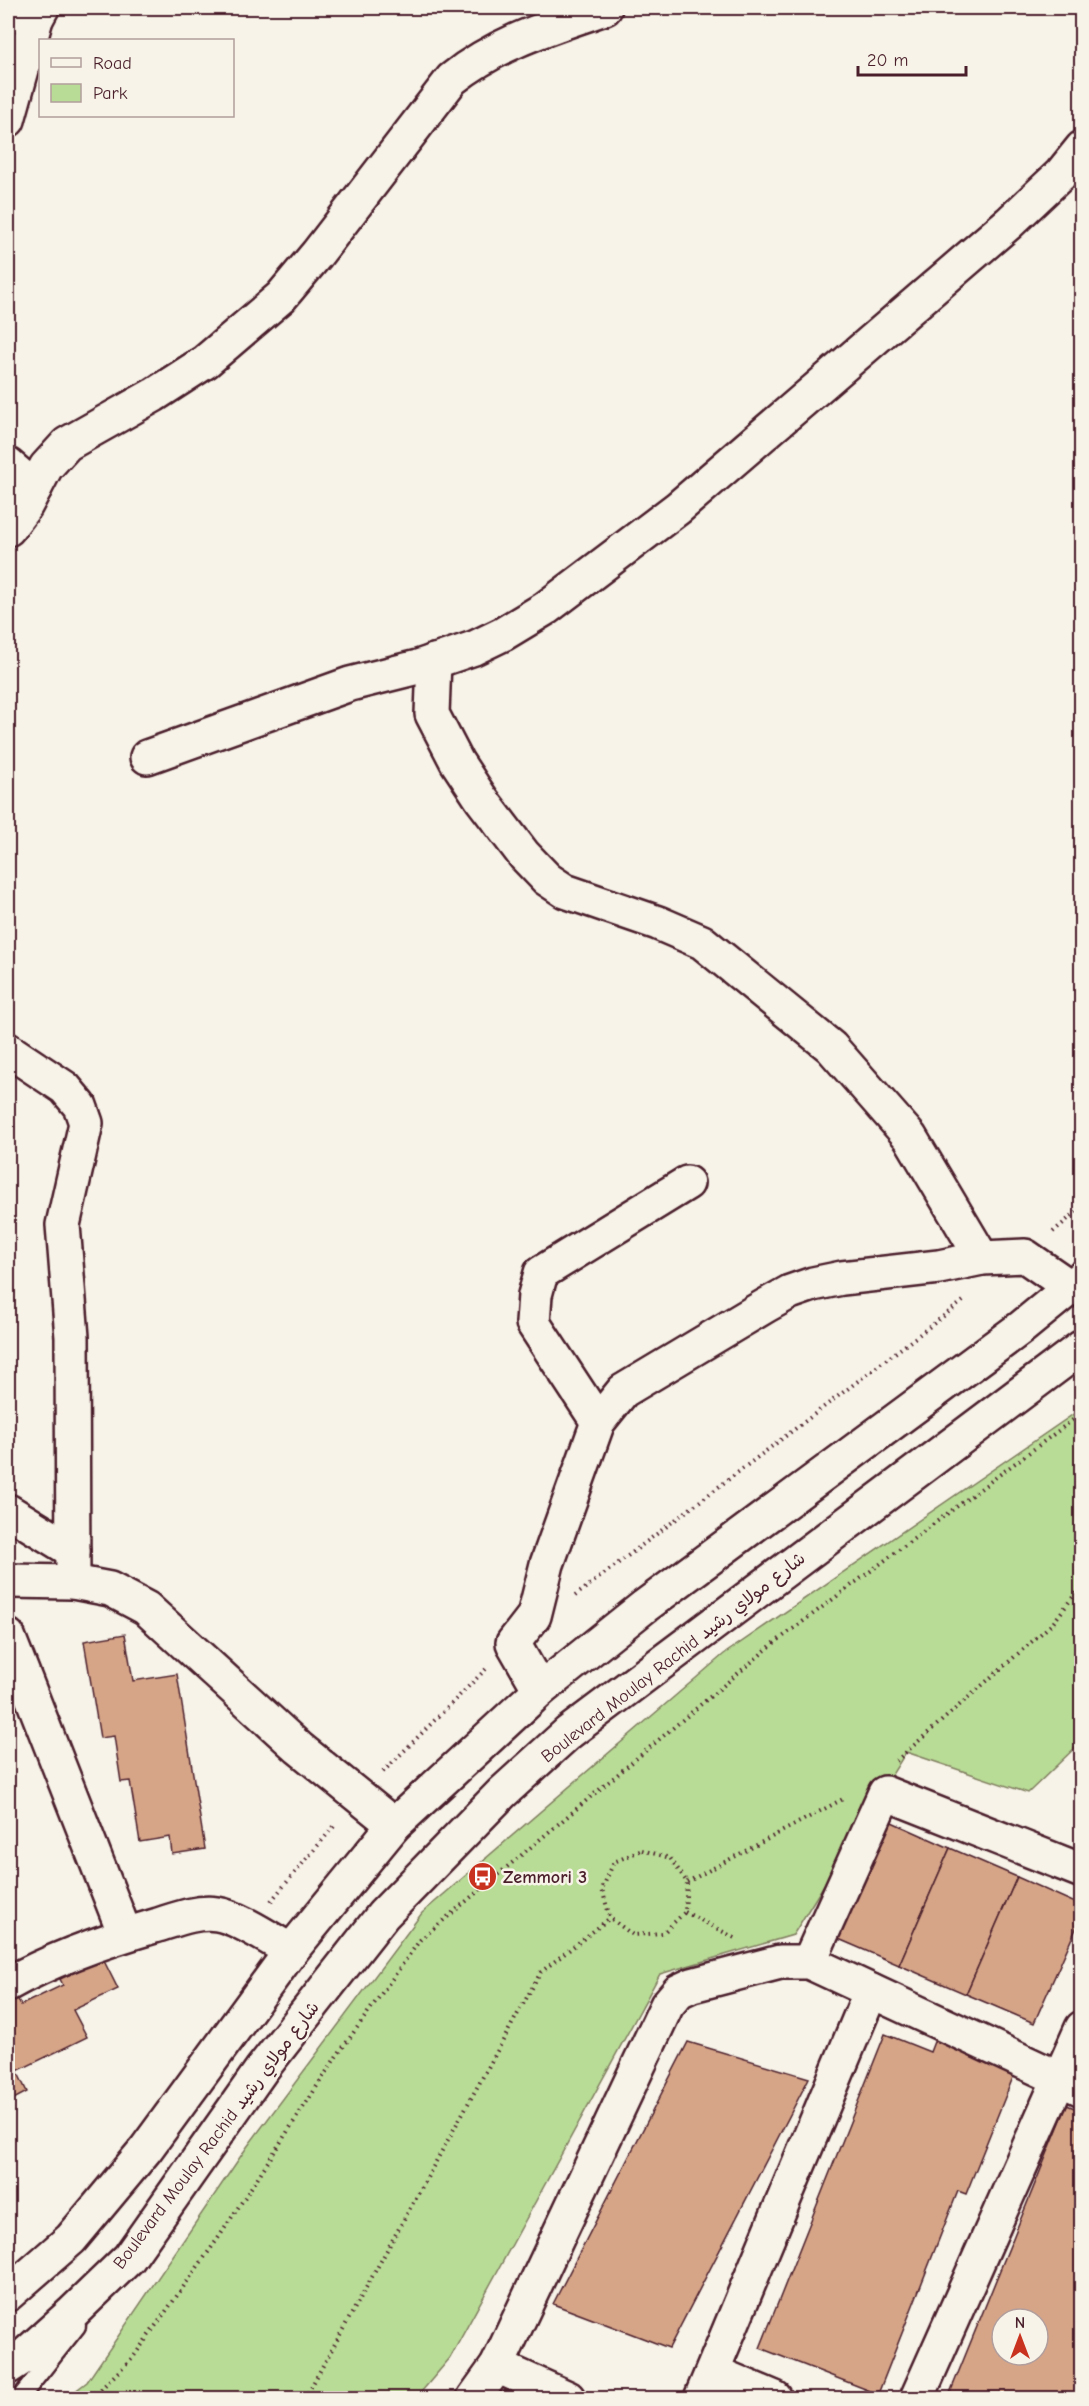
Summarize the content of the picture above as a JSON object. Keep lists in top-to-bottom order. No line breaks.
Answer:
{"streets":{"street":["Boulevard Moulay Rachid شارع مولاي رشيد"]},"places":{"bus stop":["Zemmori 3"]},"legend":["Road","Park"],"scale_bar":"20 m","north":"top"}
